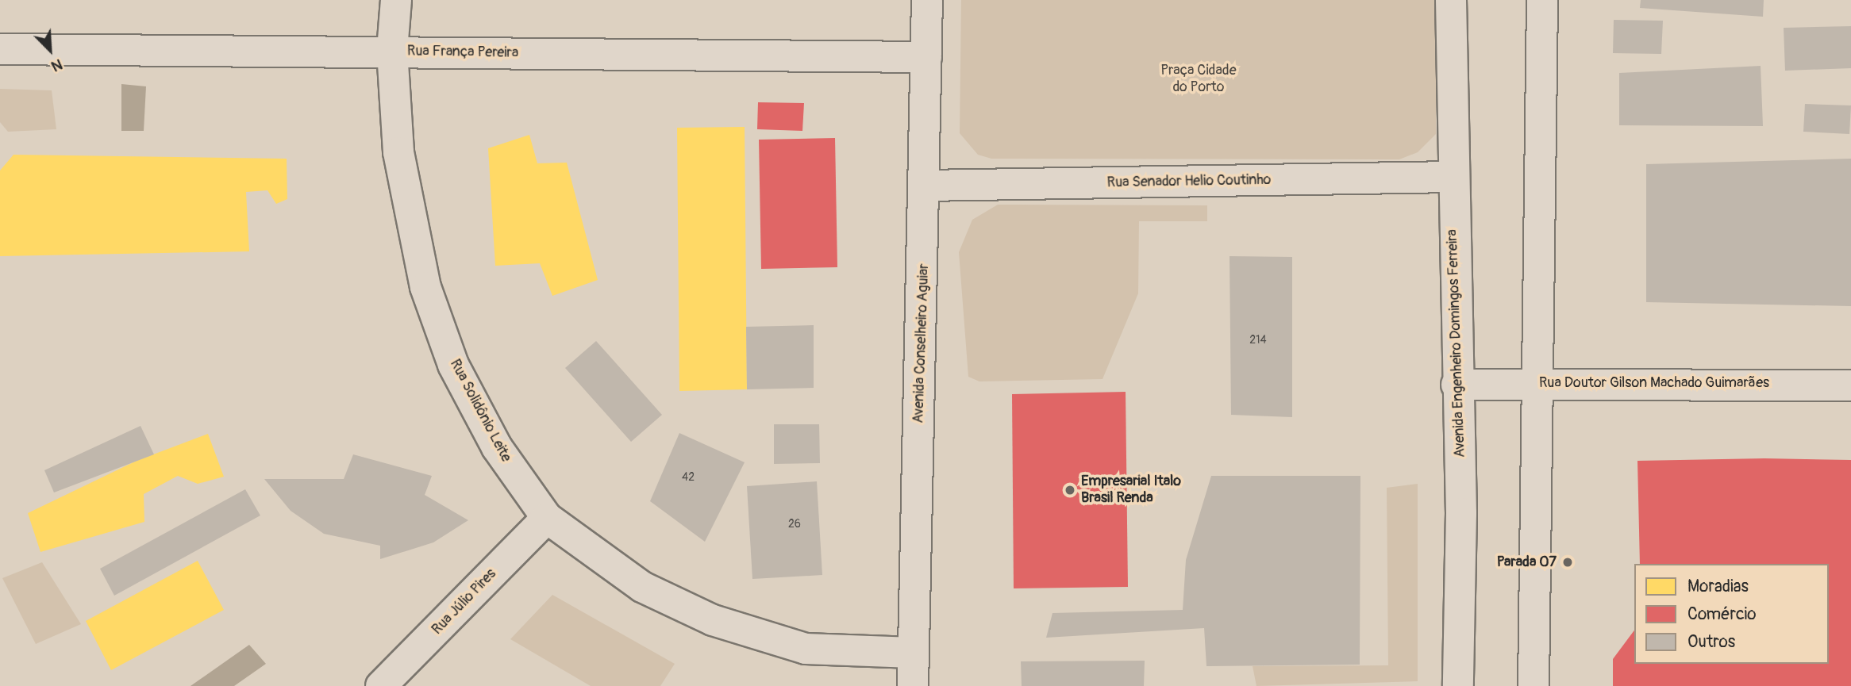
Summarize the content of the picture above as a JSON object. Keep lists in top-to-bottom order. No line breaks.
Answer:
{"streets":{"street":["Rua França Pereira","Rua Senador Helio Coutinho","Avenida Conselheiro Aguiar","Avenida Engenheiro Domingos Ferreira","Rua Doutor Gilson Machado Guimarães","Rua Solidônio Leite","Rua Júlio Pires"]},"crossings":[["Rua França Pereira","Avenida Conselheiro Aguiar"],["Rua França Pereira","Rua Solidônio Leite"],["Rua Senador Helio Coutinho","Avenida Conselheiro Aguiar"],["Rua Senador Helio Coutinho","Avenida Engenheiro Domingos Ferreira"],["Avenida Conselheiro Aguiar","Rua Solidônio Leite"],["Avenida Engenheiro Domingos Ferreira","Rua Doutor Gilson Machado Guimarães"],["Rua Solidônio Leite","Rua Júlio Pires"]],"parks":["Praça Cidade do Porto"],"places":["Empresarial Italo Brasil Renda","Parada 07"],"house_numbers":["214","42","26"],"legend":["Moradias","Comércio","Outros"],"north":"bottom right"}
